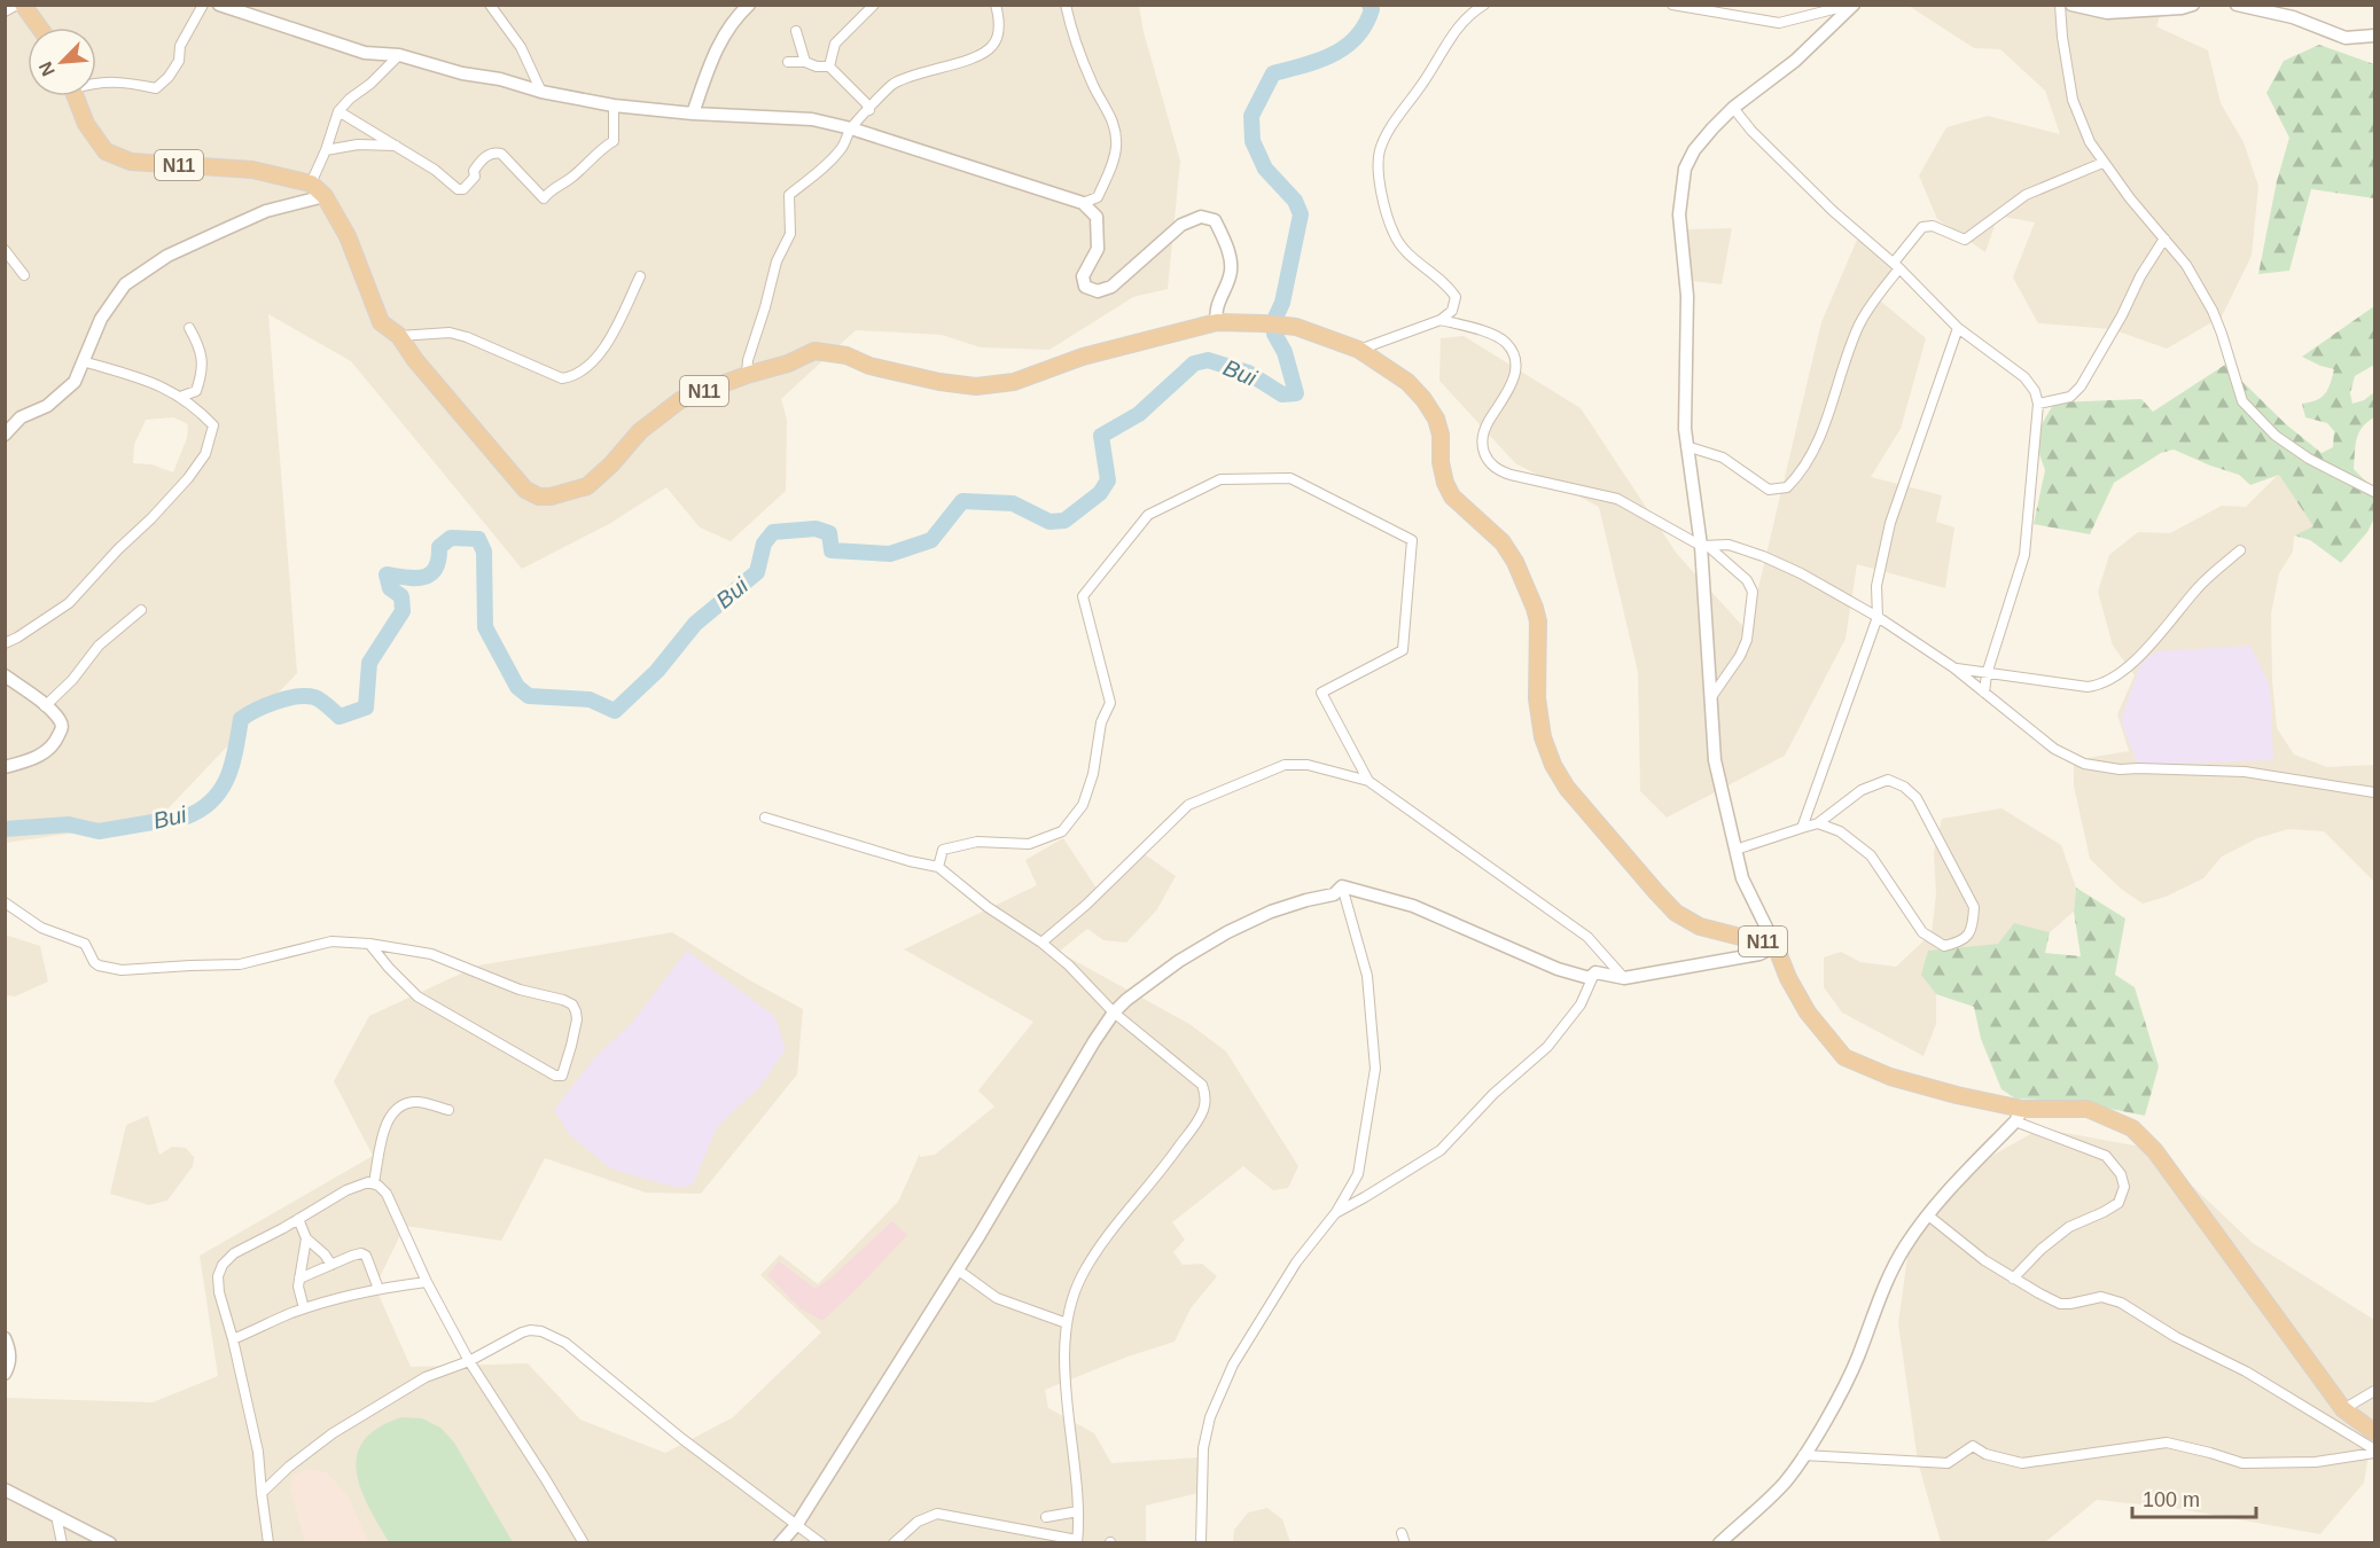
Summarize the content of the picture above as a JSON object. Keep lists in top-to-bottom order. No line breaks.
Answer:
{"streets":{"highway":["N11"]},"water":["Bui"],"scale_bar":"100 m","north":"bottom left"}
